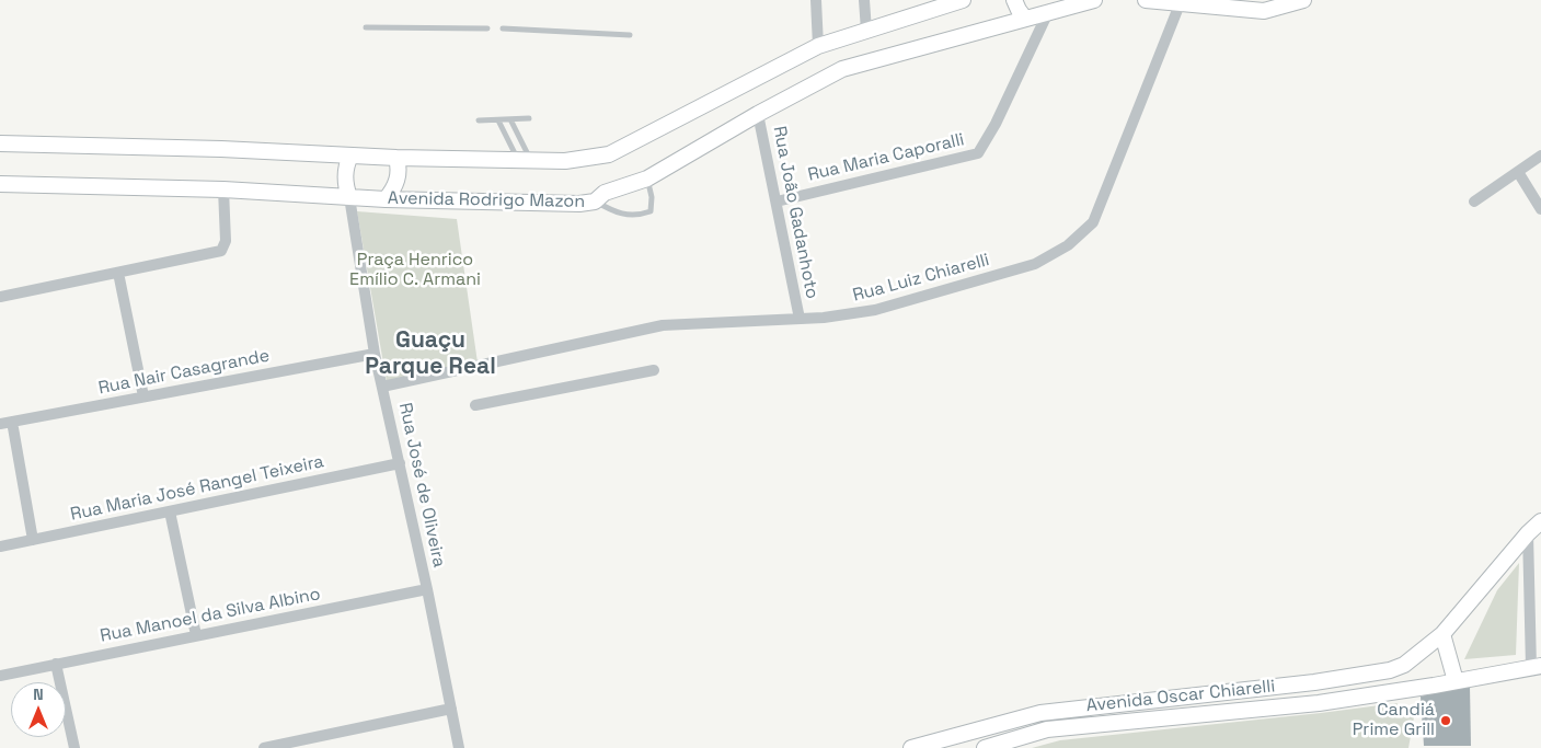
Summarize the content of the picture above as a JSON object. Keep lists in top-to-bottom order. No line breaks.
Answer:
{"streets":{"street":["Rua Maria Caporalli","Avenida Rodrigo Mazon","Rua João Gadanhoto","Rua Luiz Chiarelli","Rua Nair Casagrande","Rua José de Oliveira","Rua Maria José Rangel Teixeira","Rua Manoel da Silva Albino","Avenida Oscar Chiarelli"]},"crossings":[["Rua Maria Caporalli","Avenida Rodrigo Mazon"],["Rua Maria Caporalli","Rua João Gadanhoto"],["Avenida Rodrigo Mazon","Rua João Gadanhoto"],["Avenida Rodrigo Mazon","Rua José de Oliveira"],["Rua João Gadanhoto","Rua Luiz Chiarelli"],["Rua Luiz Chiarelli","Rua José de Oliveira"],["Rua Nair Casagrande","Rua José de Oliveira"],["Rua José de Oliveira","Rua Maria José Rangel Teixeira"],["Rua José de Oliveira","Rua Manoel da Silva Albino"]],"districts":["Guaçu Parque Real"],"parks":["Praça Henrico Emílio C. Armani"],"places":["Candiá Prime Grill"],"north":"top"}
